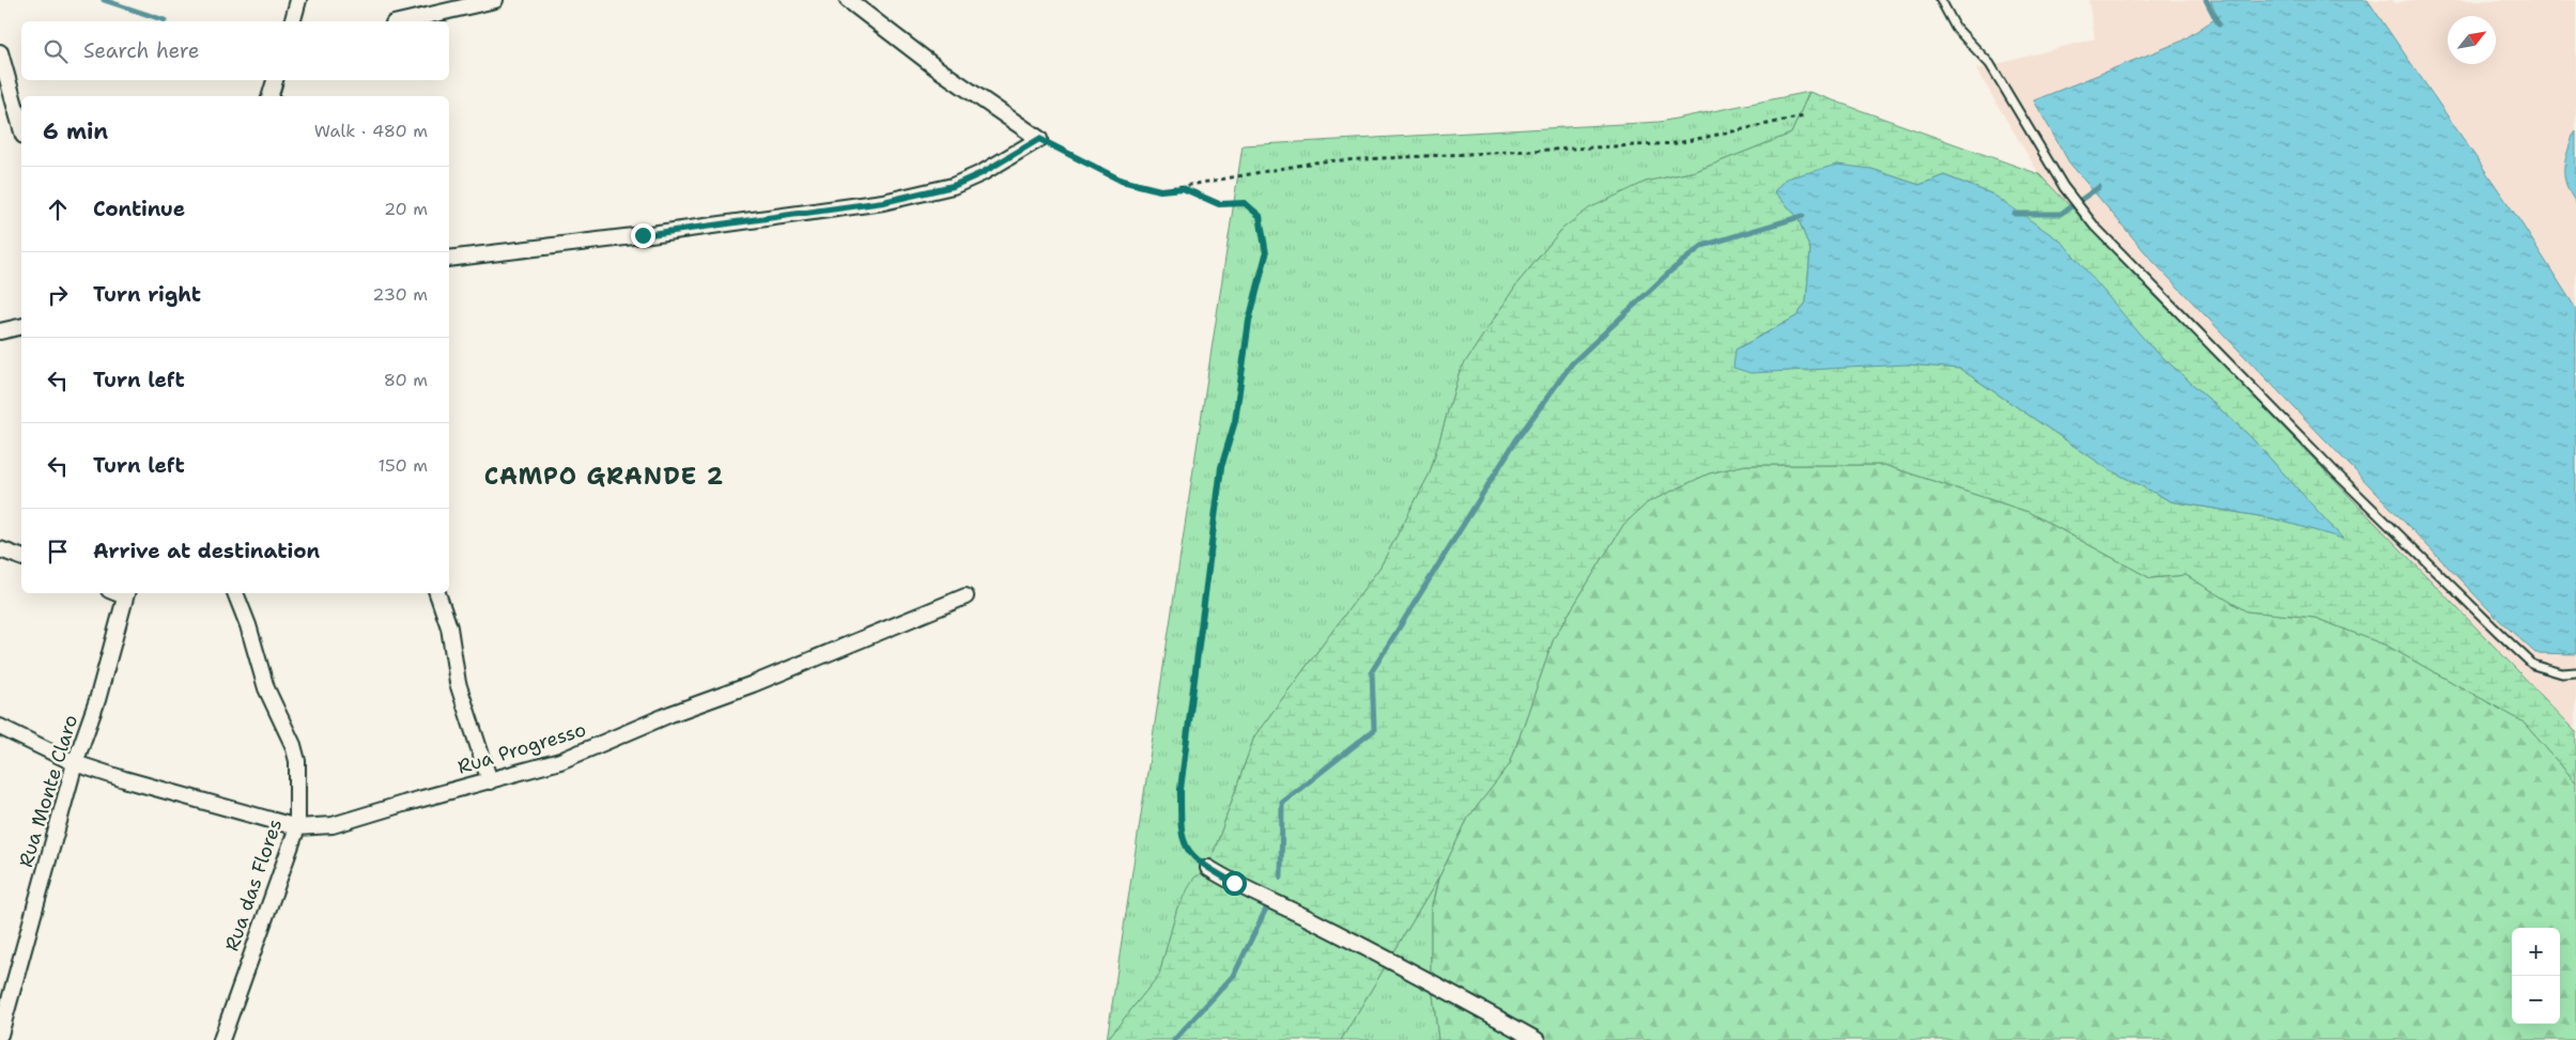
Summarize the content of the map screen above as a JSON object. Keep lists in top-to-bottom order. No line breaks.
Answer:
{"streets":{"street":["Rua Progresso","Rua Monte Claro","Rua das Flores"]},"crossings":[["Rua Progresso","Rua Monte Claro"],["Rua Progresso","Rua das Flores"]],"districts":["CAMPO GRANDE 2"],"north":"top right","page":{"search":"Search here","heading":["6 min","Walk · 480 m"],"list":[["Continue","20 m"],["Turn right","230 m"],["Turn left","80 m"],["Turn left","150 m"],"Arrive at destination"],"map_buttons":["+","−"]}}
